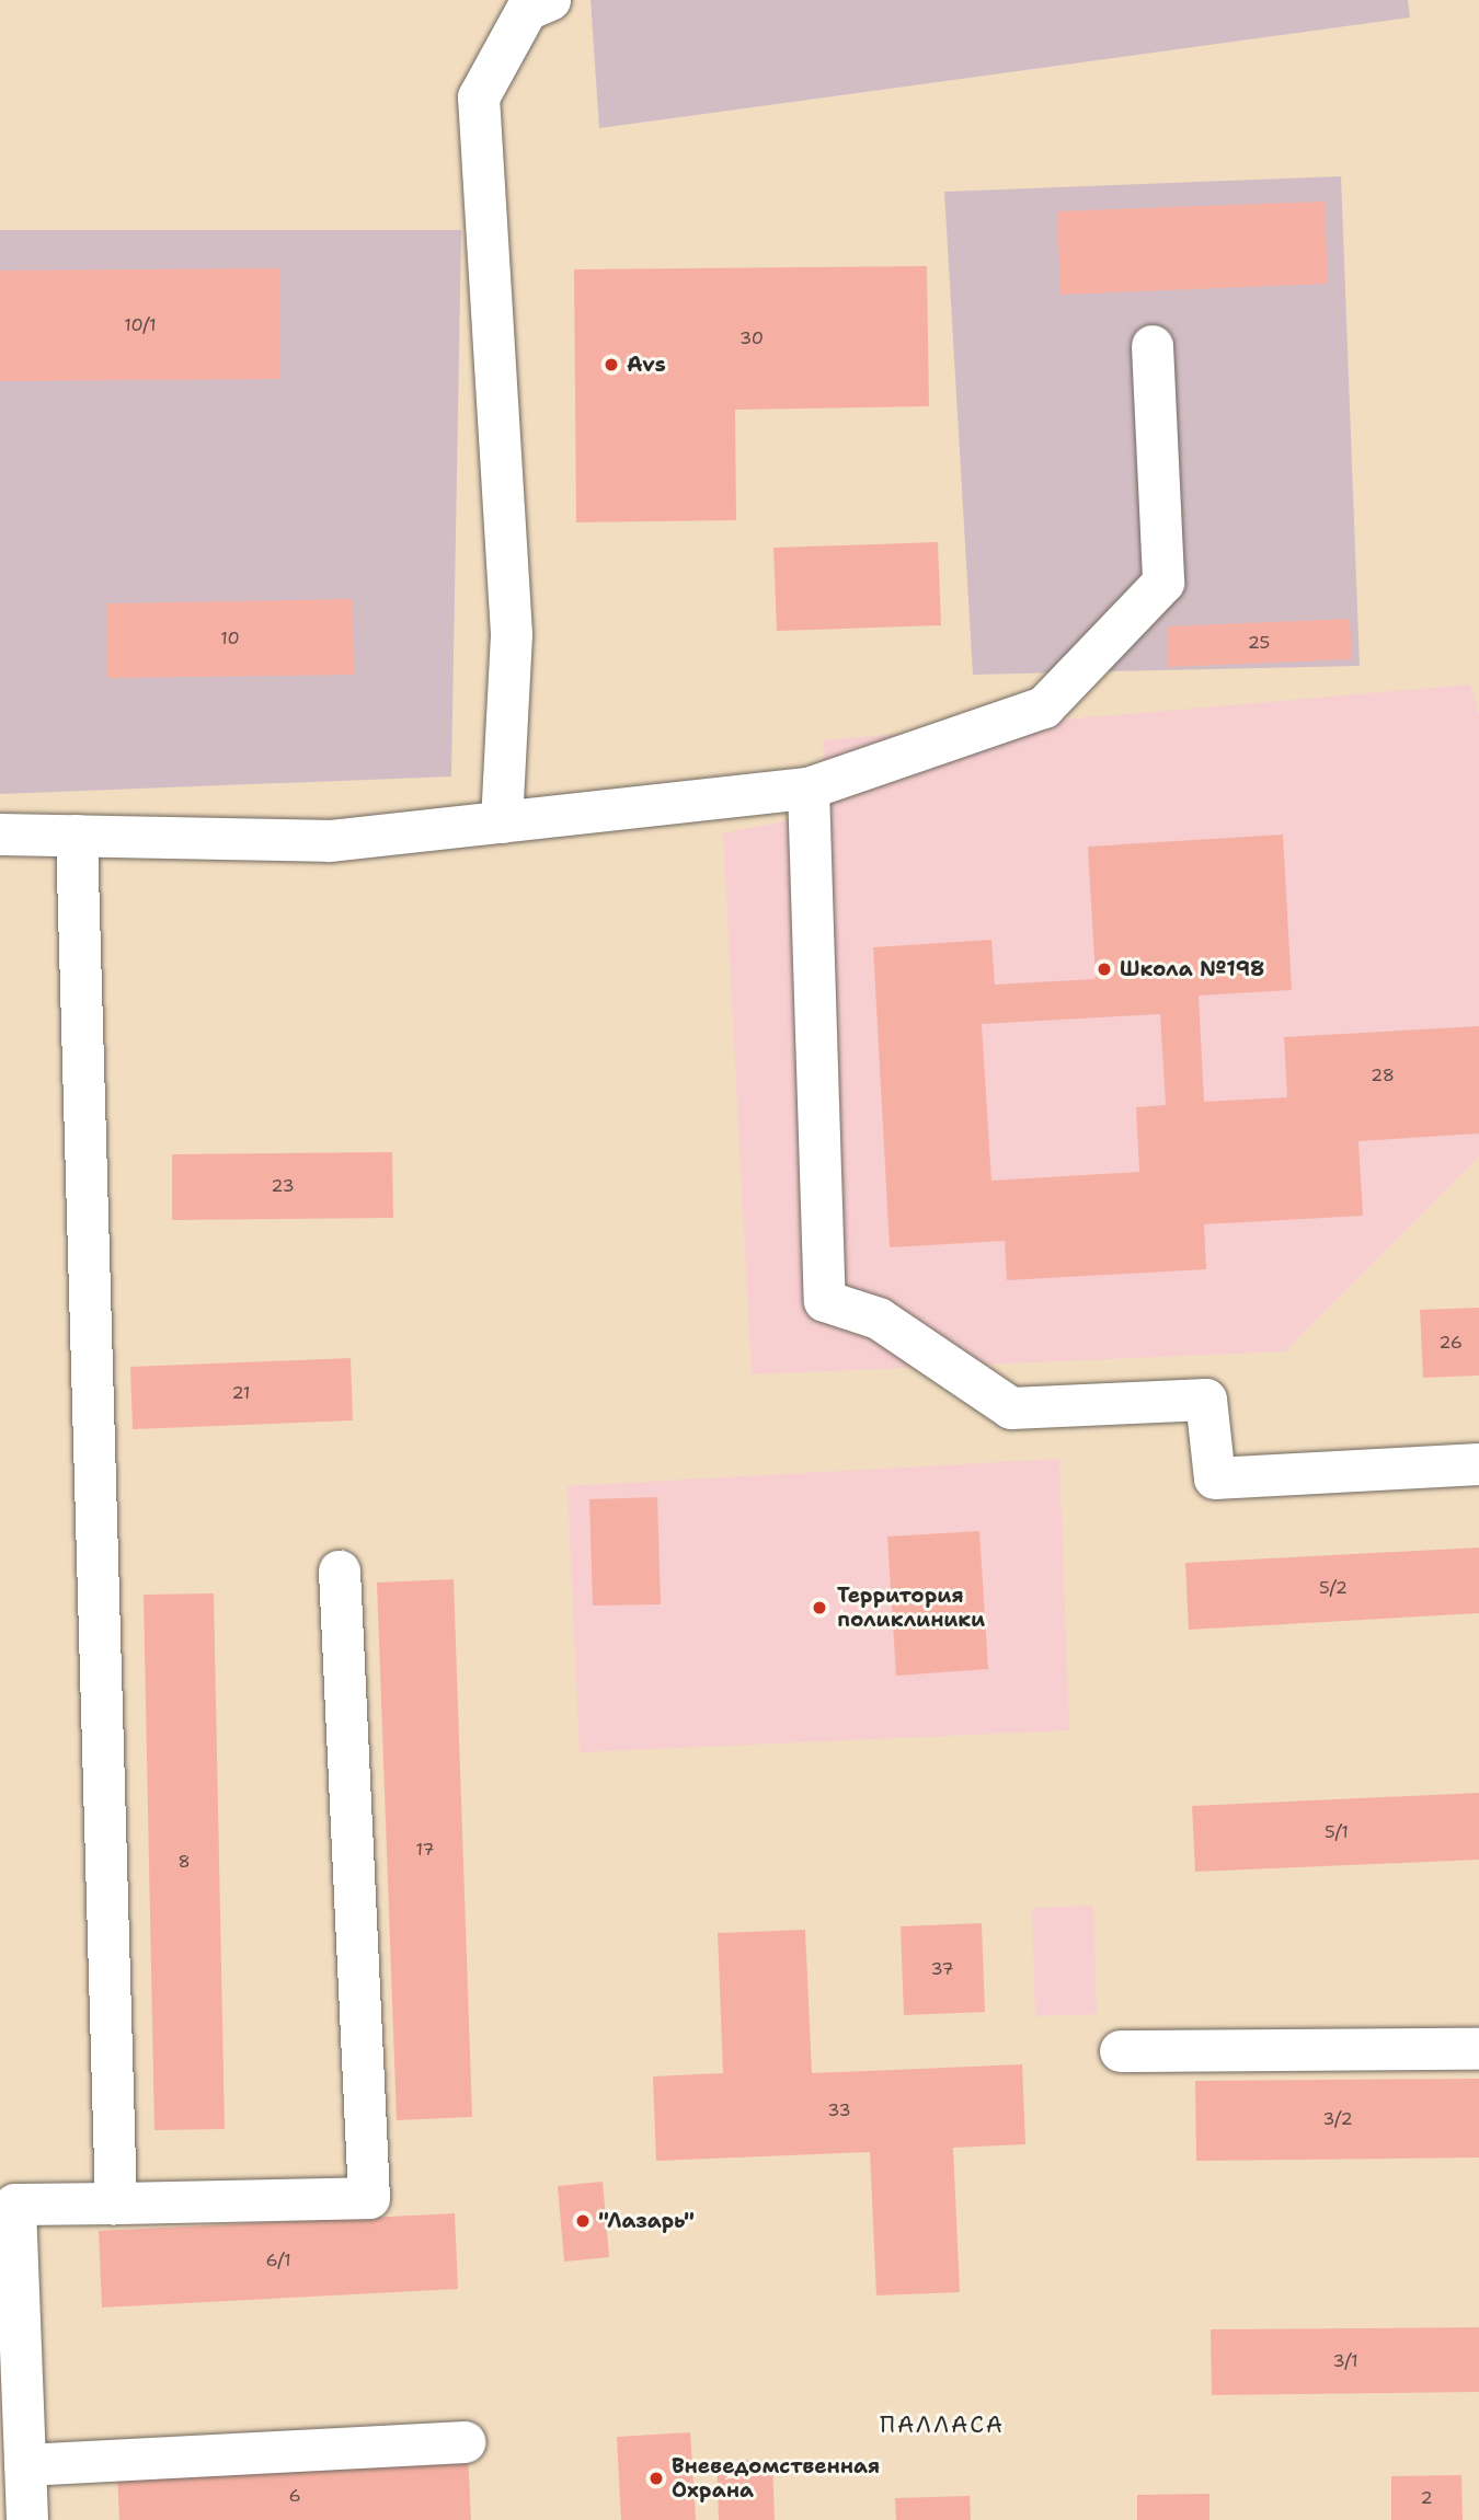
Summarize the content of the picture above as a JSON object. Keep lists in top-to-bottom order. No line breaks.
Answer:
{"districts":["ПАЛЛАСА"],"places":["Avs","Школа №198","Территория поликлиники","\"Лазарь\"","Вневедомственная Охрана"],"house_numbers":["10/1","30","10","25","28","23","26","21","5/2","5/1","17","8","37","33","3/2","6/1","3/1","6","2"]}
